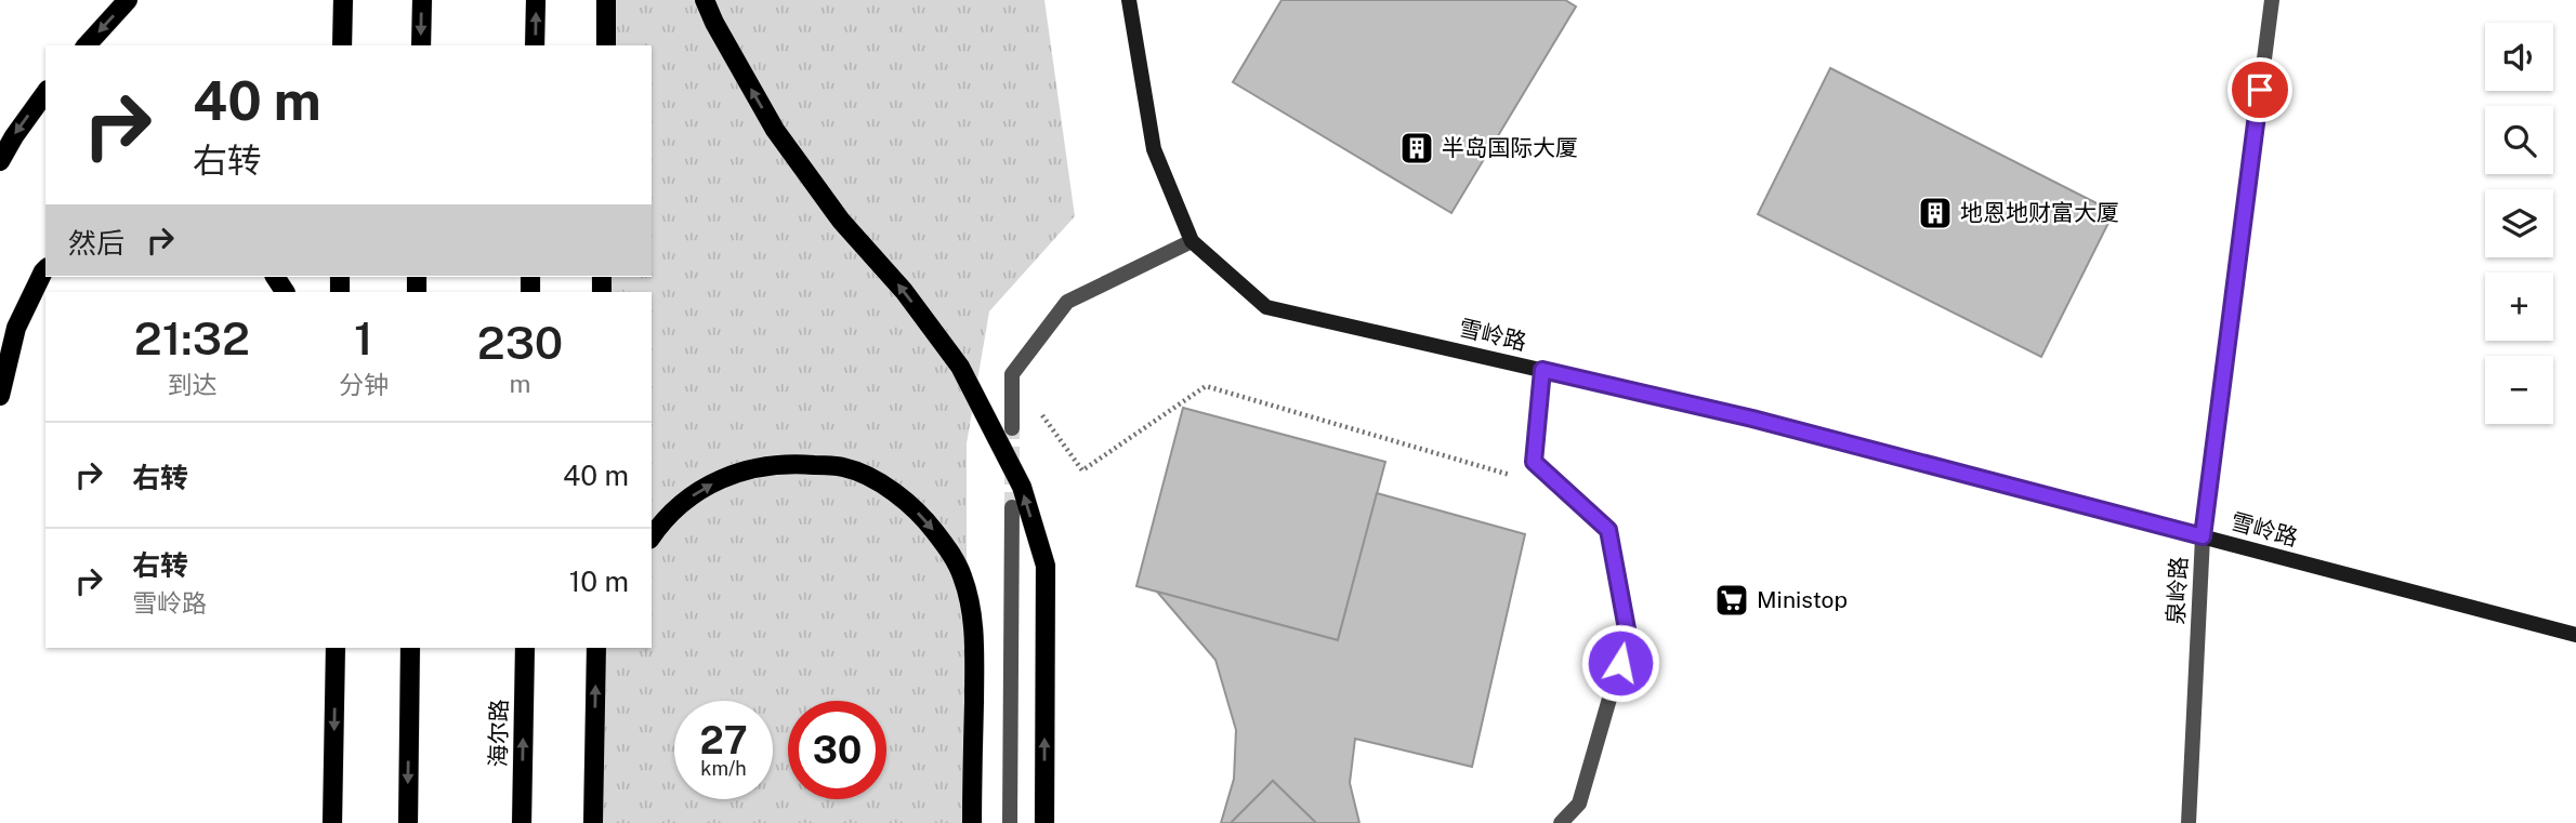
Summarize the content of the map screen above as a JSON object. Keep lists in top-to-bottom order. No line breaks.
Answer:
{"streets":{"main road":["海尔路"],"street":["雪岭路","泉岭路"]},"crossings":[["雪岭路","泉岭路"]],"places":{"building":["半岛国际大厦","地恩地财富大厦"],"supermarket":["Ministop"]},"page":{"map_buttons":["+","−"],"turn":["40 m","右转"],"then":"然后","eta":["21:32","到达","1","分钟","230","m"],"list":[{"name":"右转","value":"40 m"},{"name":"右转","note":"雪岭路","value":"10 m"}],"speed":"27 km/h","limit":"30"}}
